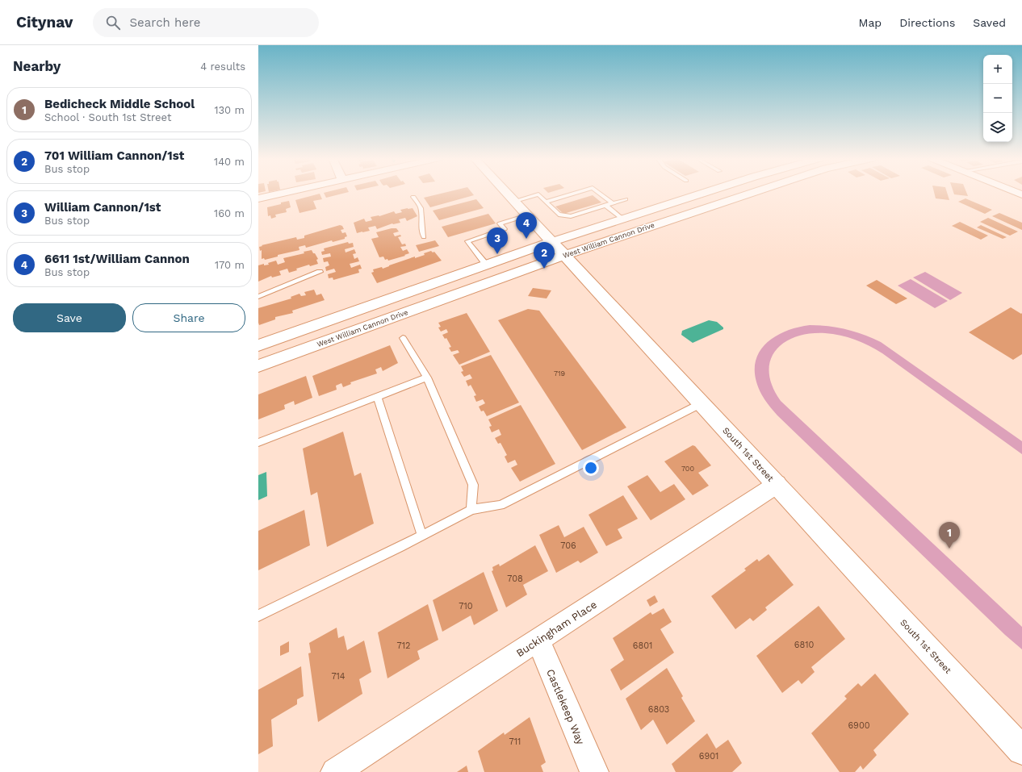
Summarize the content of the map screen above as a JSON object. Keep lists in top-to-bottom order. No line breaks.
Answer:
{"streets":{"main road":["West William Cannon Drive","South 1st Street"],"street":["Buckingham Place","Castlekeep Way"]},"crossings":[["West William Cannon Drive","South 1st Street"],["South 1st Street","Buckingham Place"],["Buckingham Place","Castlekeep Way"]],"house_numbers":["719","700","706","708","710","6810","712","6801","714","6803","6900","711","6901"],"page":{"header":"Citynav","search":"Search here","nav":["Map","Directions","Saved"],"heading":["Nearby","4 results"],"map_buttons":["+","−"],"list":[{"mark":"1","name":"Bedicheck Middle School","note":"School · South 1st Street","value":"130 m"},{"mark":"2","name":"701 William Cannon/1st","note":"Bus stop","value":"140 m"},{"mark":"3","name":"William Cannon/1st","note":"Bus stop","value":"160 m"},{"mark":"4","name":"6611 1st/William Cannon","note":"Bus stop","value":"170 m"}],"pins":["4","3","2","1"],"buttons":["Save","Share"]}}
